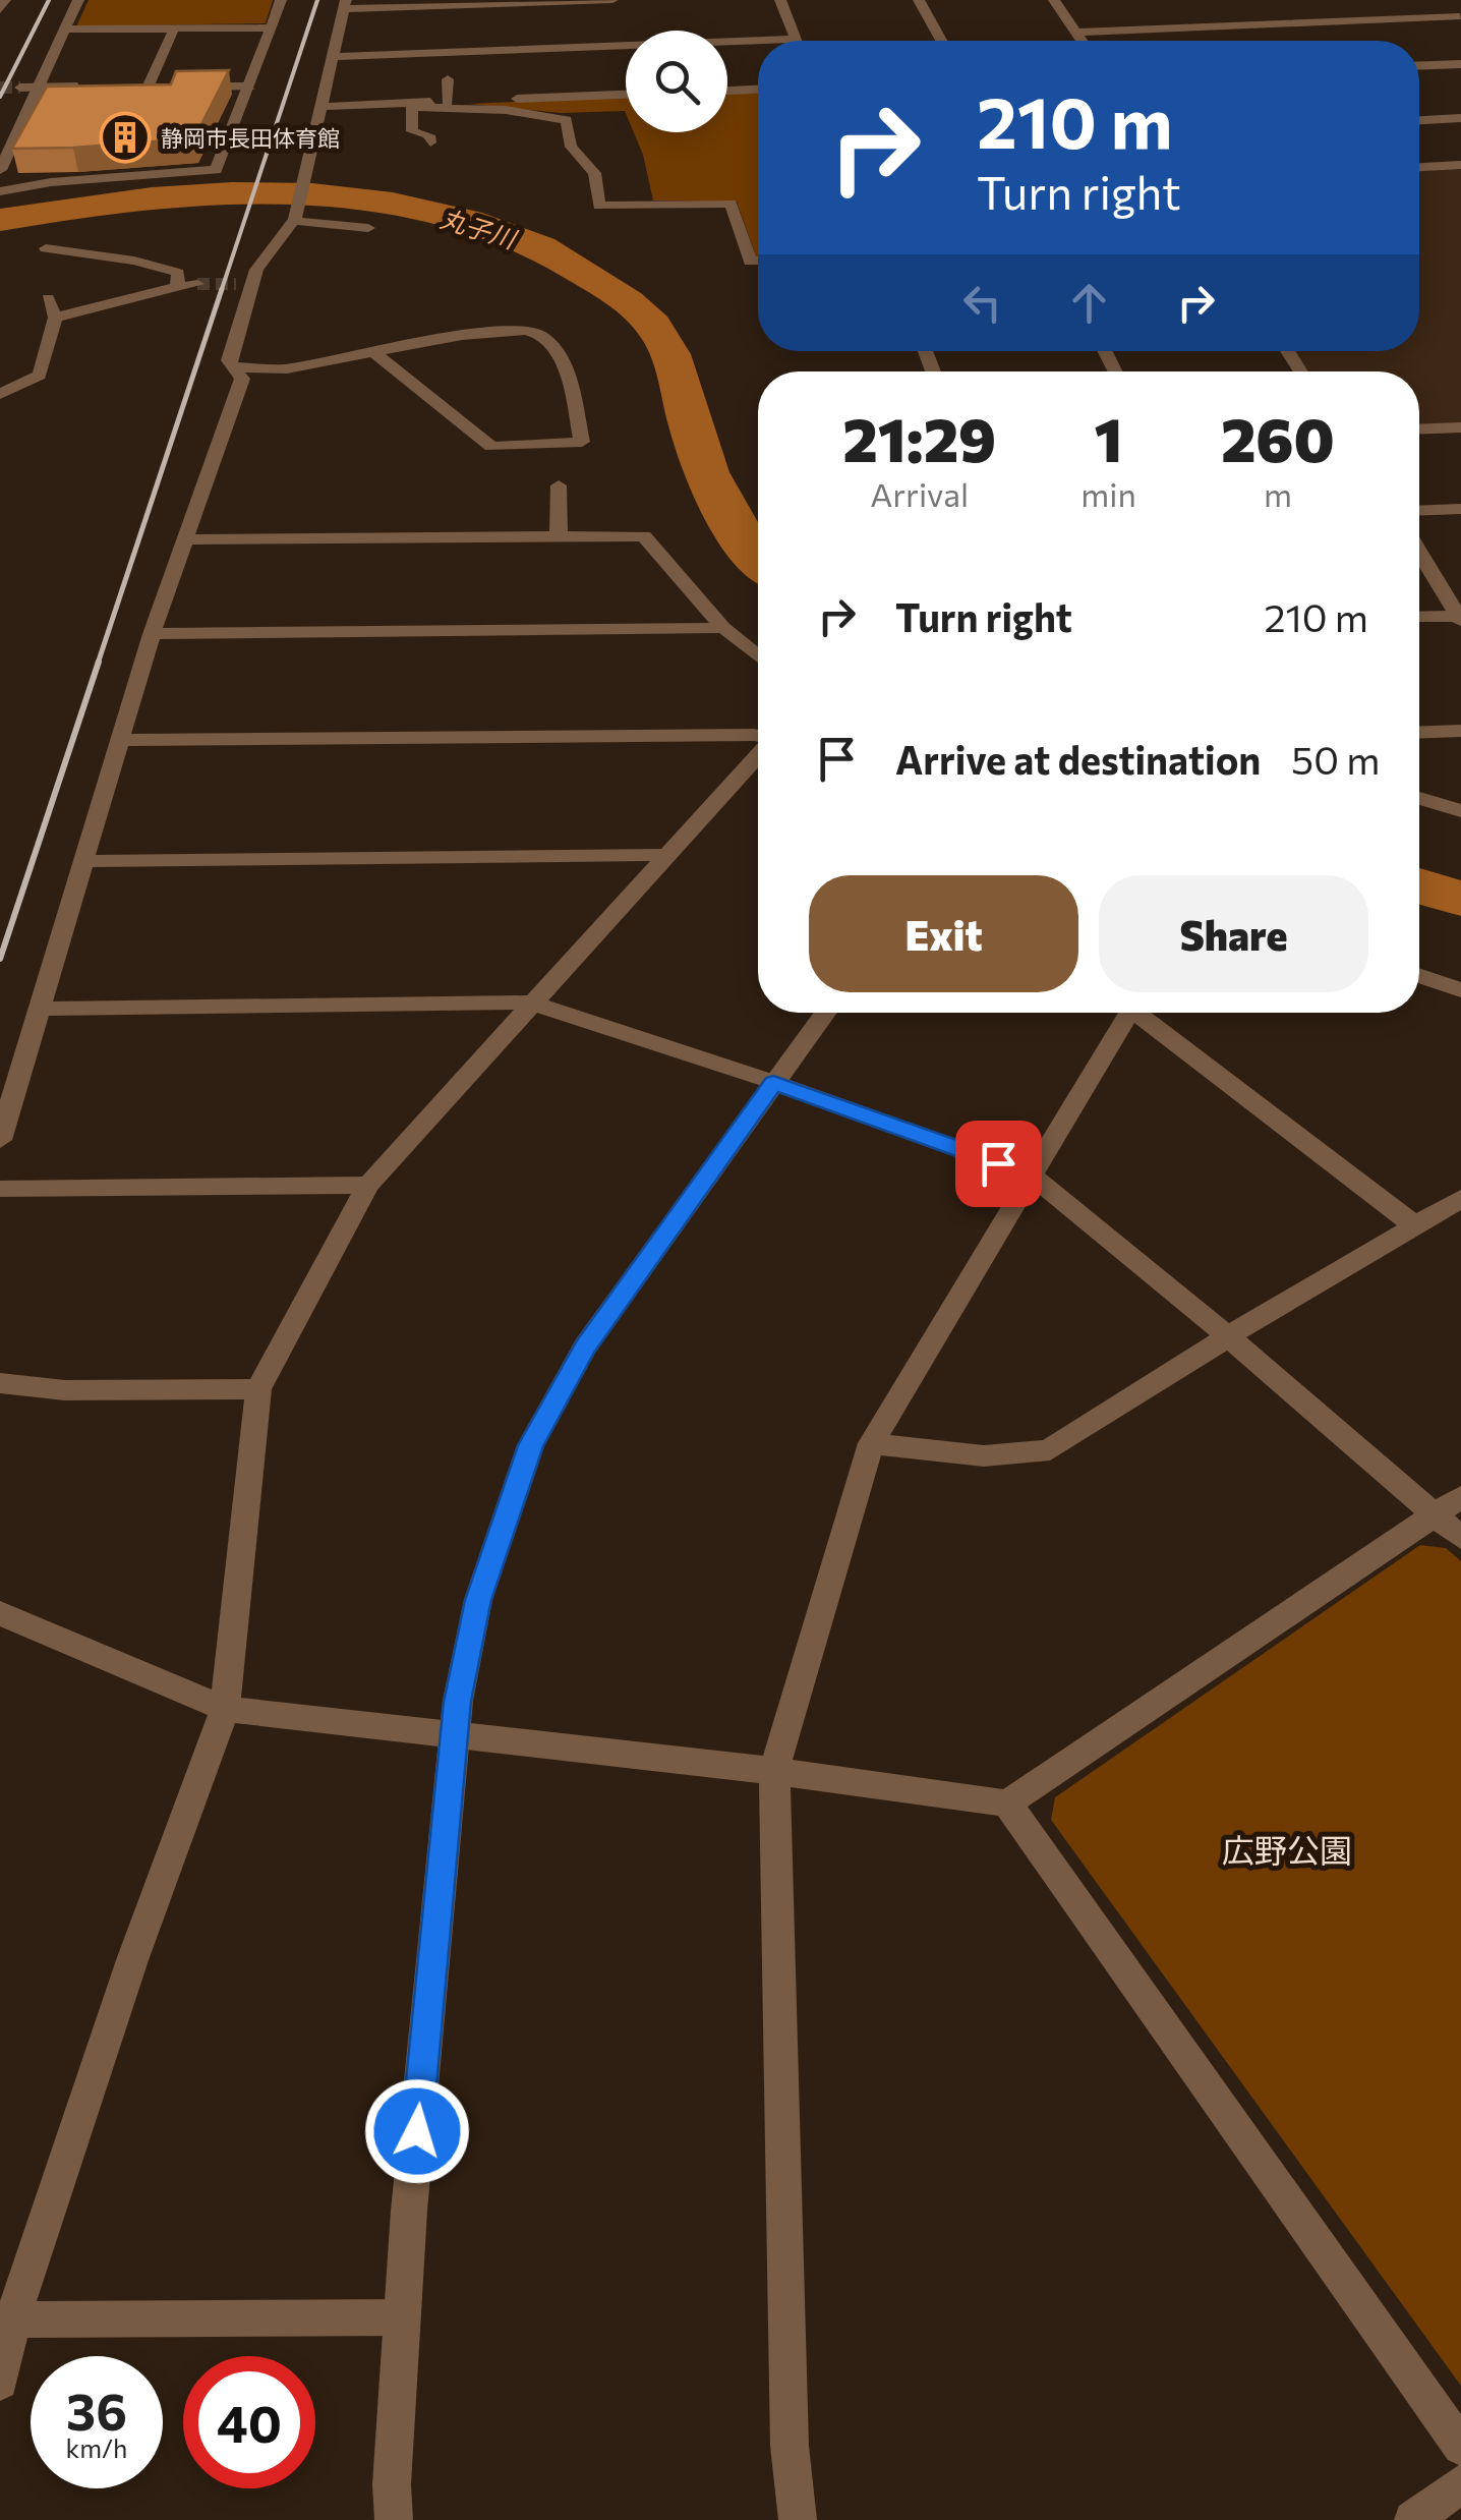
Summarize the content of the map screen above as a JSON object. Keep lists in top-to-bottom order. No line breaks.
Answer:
{"water":["丸子川"],"parks":["広野公園"],"places":{"building":["静岡市長田体育館"]},"page":{"turn":["210 m","Turn right"],"eta":["21:29","Arrival","1","min","260","m"],"list":[{"name":"Turn right","value":"210 m"},{"name":"Arrive at destination","value":"50 m"}],"buttons":["Exit","Share"],"speed":"36 km/h","limit":"40"}}
